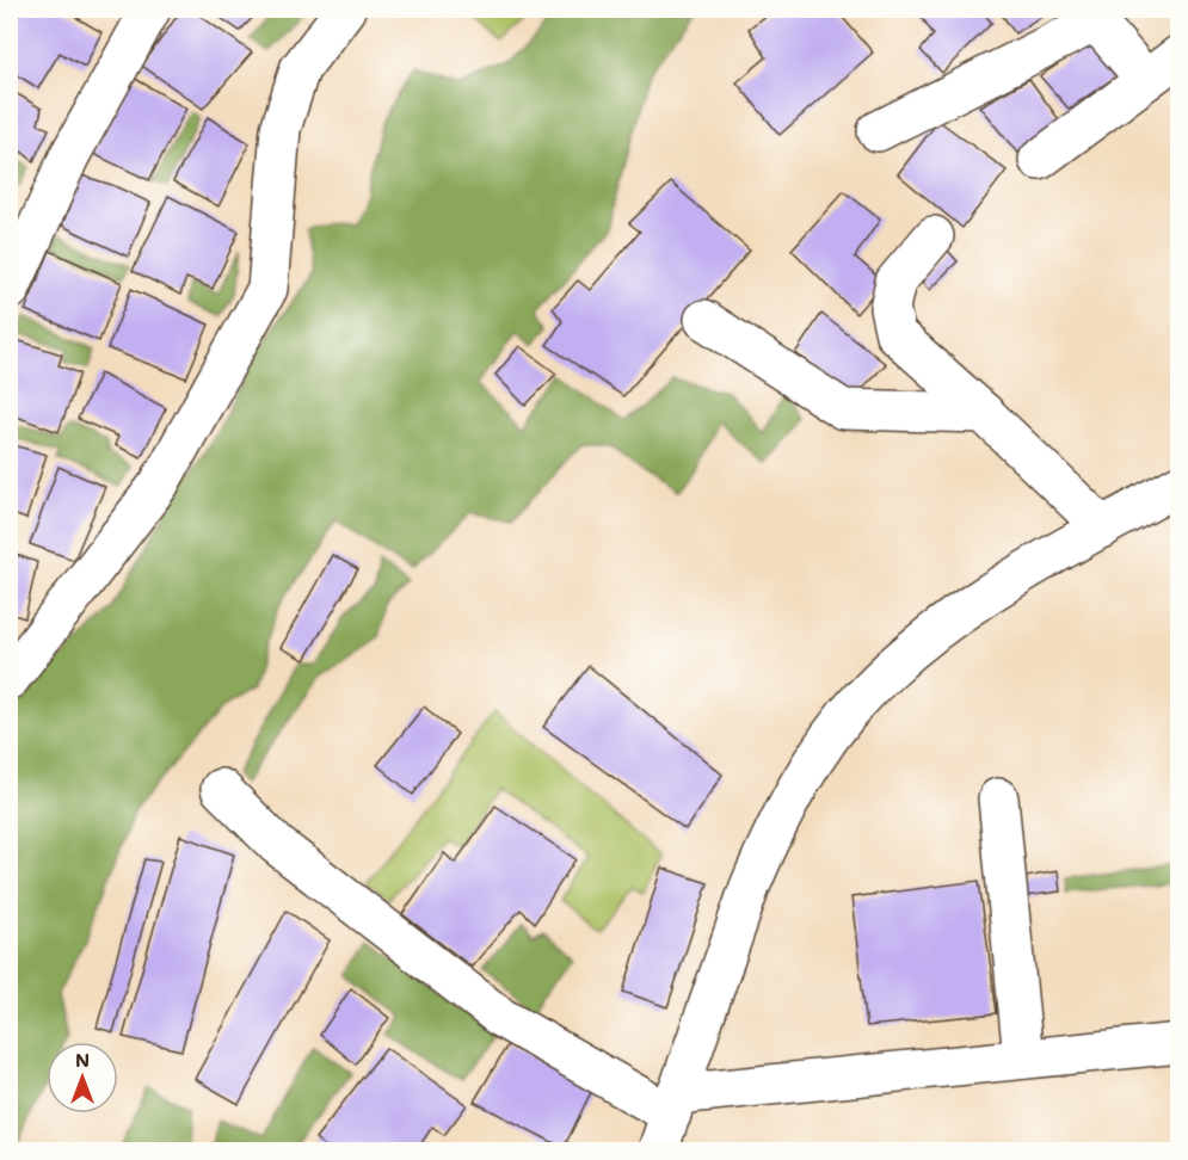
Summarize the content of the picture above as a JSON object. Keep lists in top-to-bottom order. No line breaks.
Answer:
{"north":"top"}
